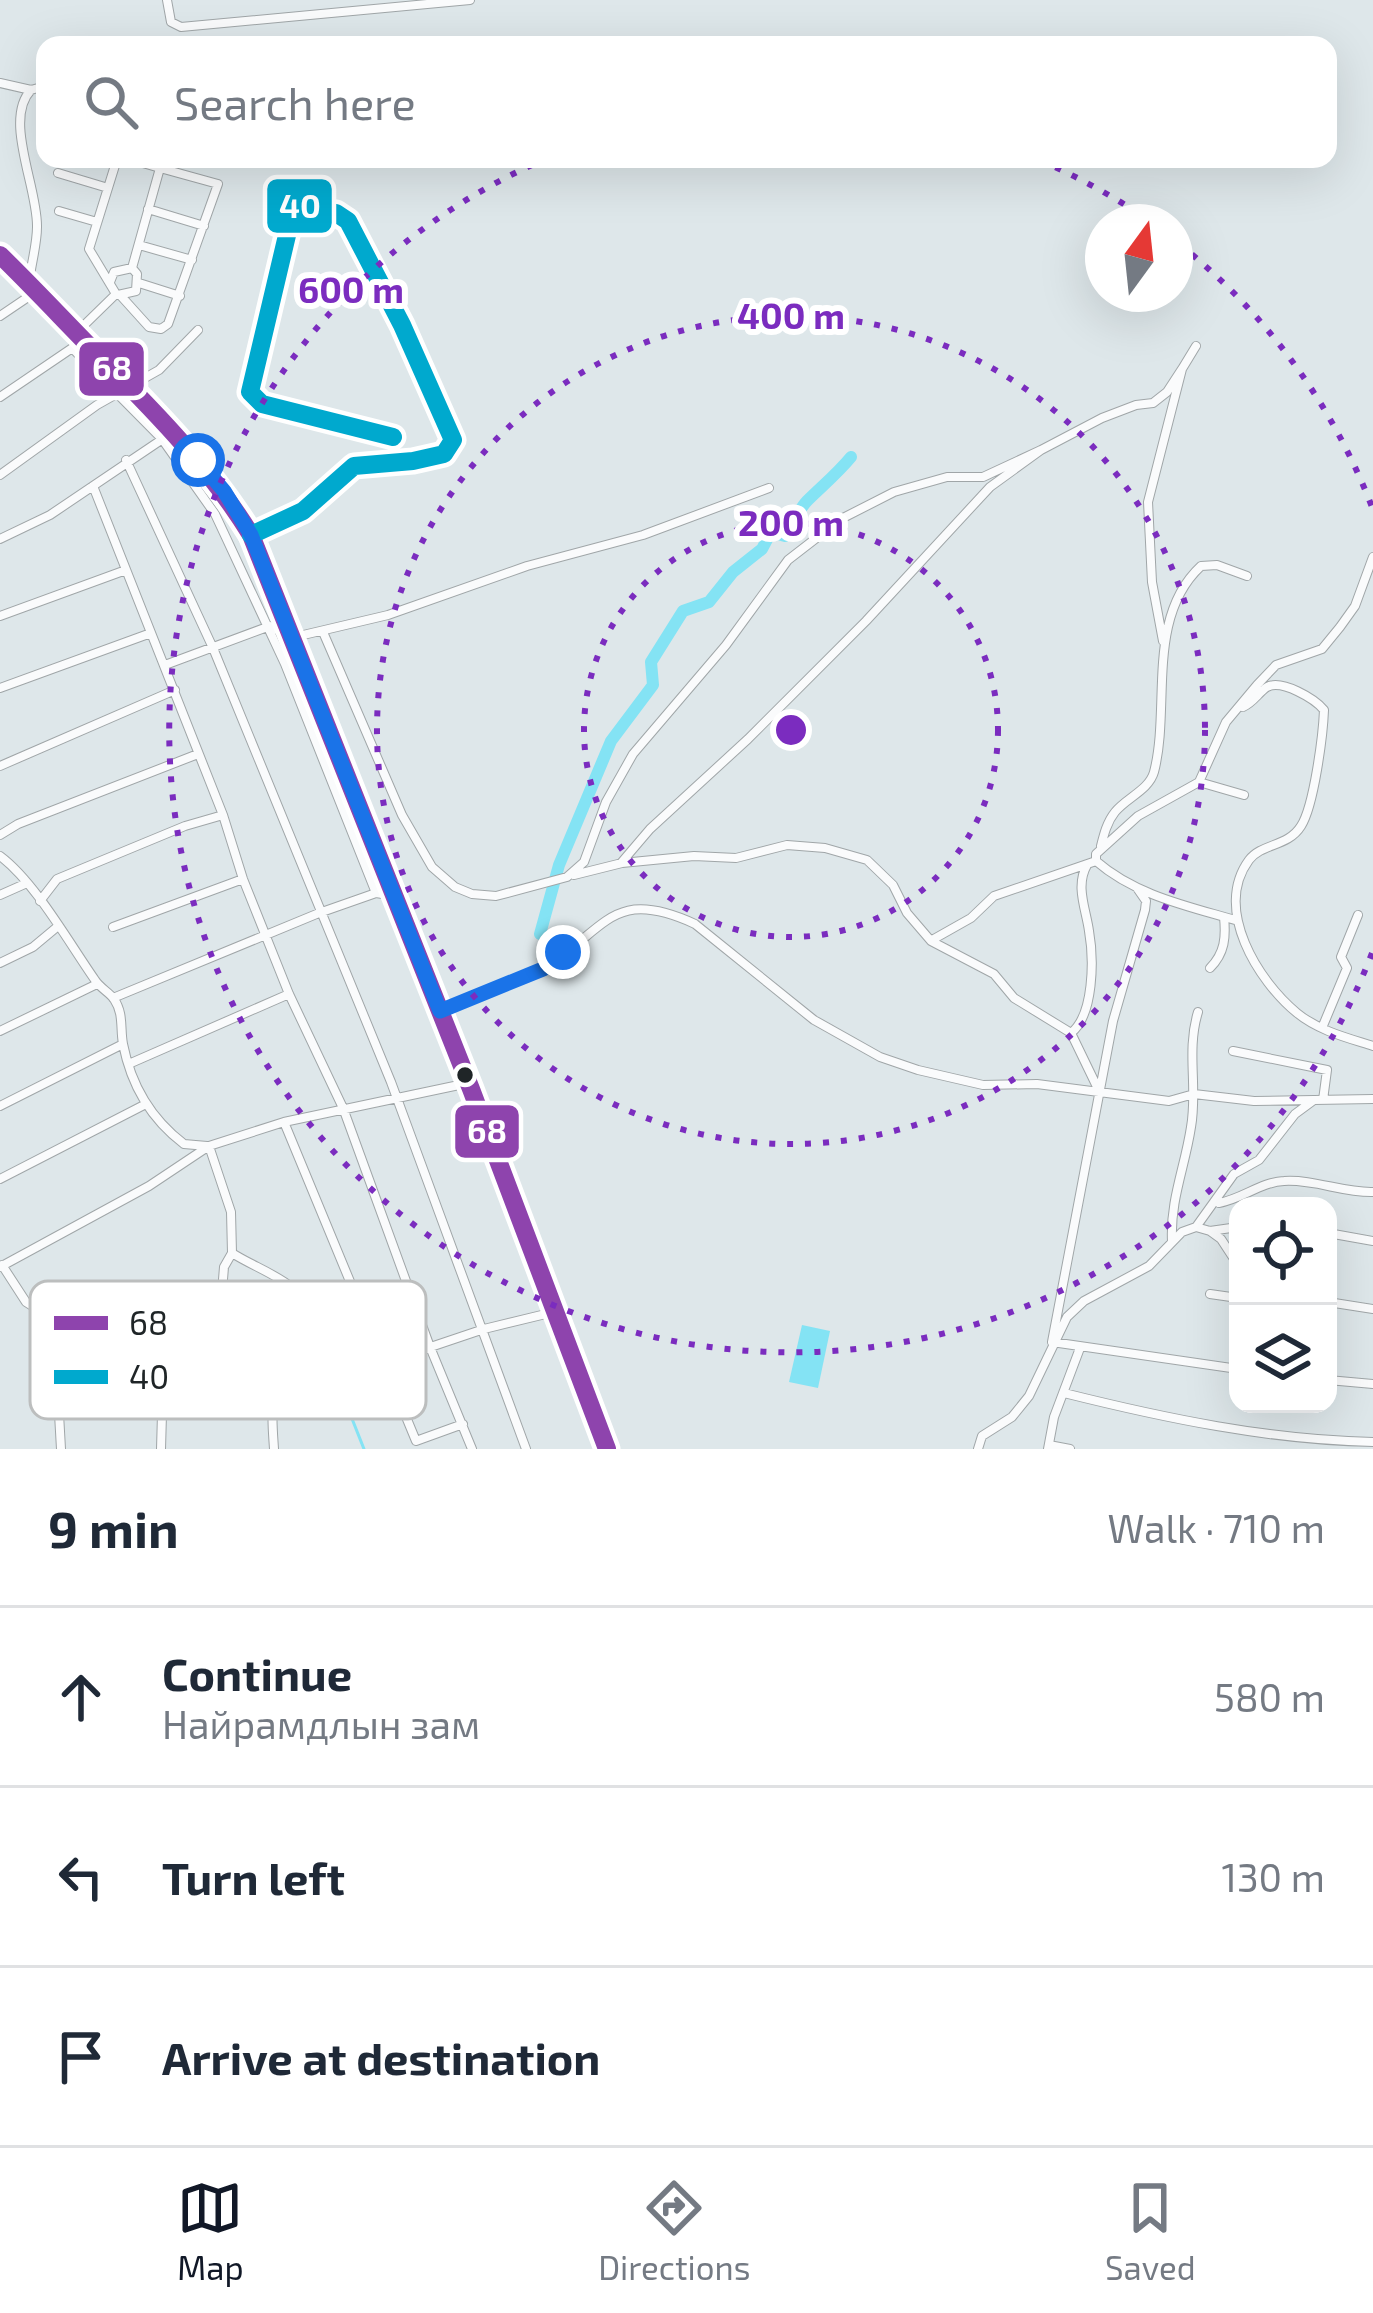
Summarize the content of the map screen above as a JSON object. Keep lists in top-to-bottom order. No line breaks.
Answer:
{"lines":["transit line 40","transit line 68"],"legend":["68","40"],"north":"top","page":{"search":"Search here","heading":["9 min","Walk · 710 m"],"list":[["Continue","Найрамдлын зам","580 m"],["Turn left","130 m"],"Arrive at destination"],"nav":["Map","Directions","Saved"]},"rings":["600 m","400 m","200 m"]}
